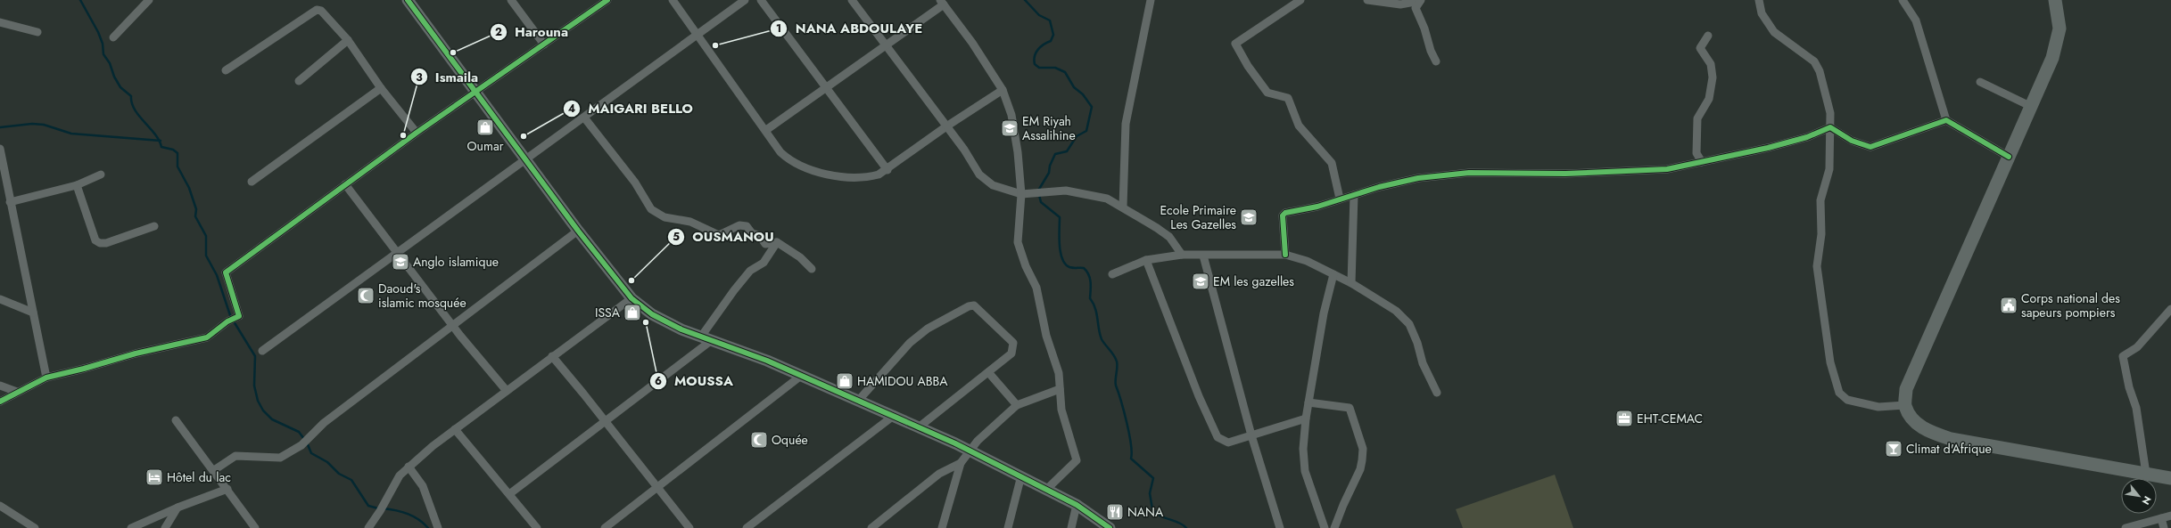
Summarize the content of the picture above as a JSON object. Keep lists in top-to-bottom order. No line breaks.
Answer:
{"places":{"other":["NANA ABDOULAYE","Harouna","Ismaila","MAIGARI BELLO","OUSMANOU","MOUSSA"],"shop":["Oumar","ISSA","HAMIDOU ABBA"],"school or university":["EM Riyah Assalihine","Ecole Primaire Les Gazelles","Anglo islamique","EM les gazelles"],"mosque":["Daoud's islamic mosquée","Oquée"],"public building":["Corps national des sapeurs pompiers"],"office":["EHT-CEMAC"],"bar":["Climat d'Afrique"],"hotel":["Hôtel du lac"],"restaurant":["NANA"]},"north":"bottom right"}
